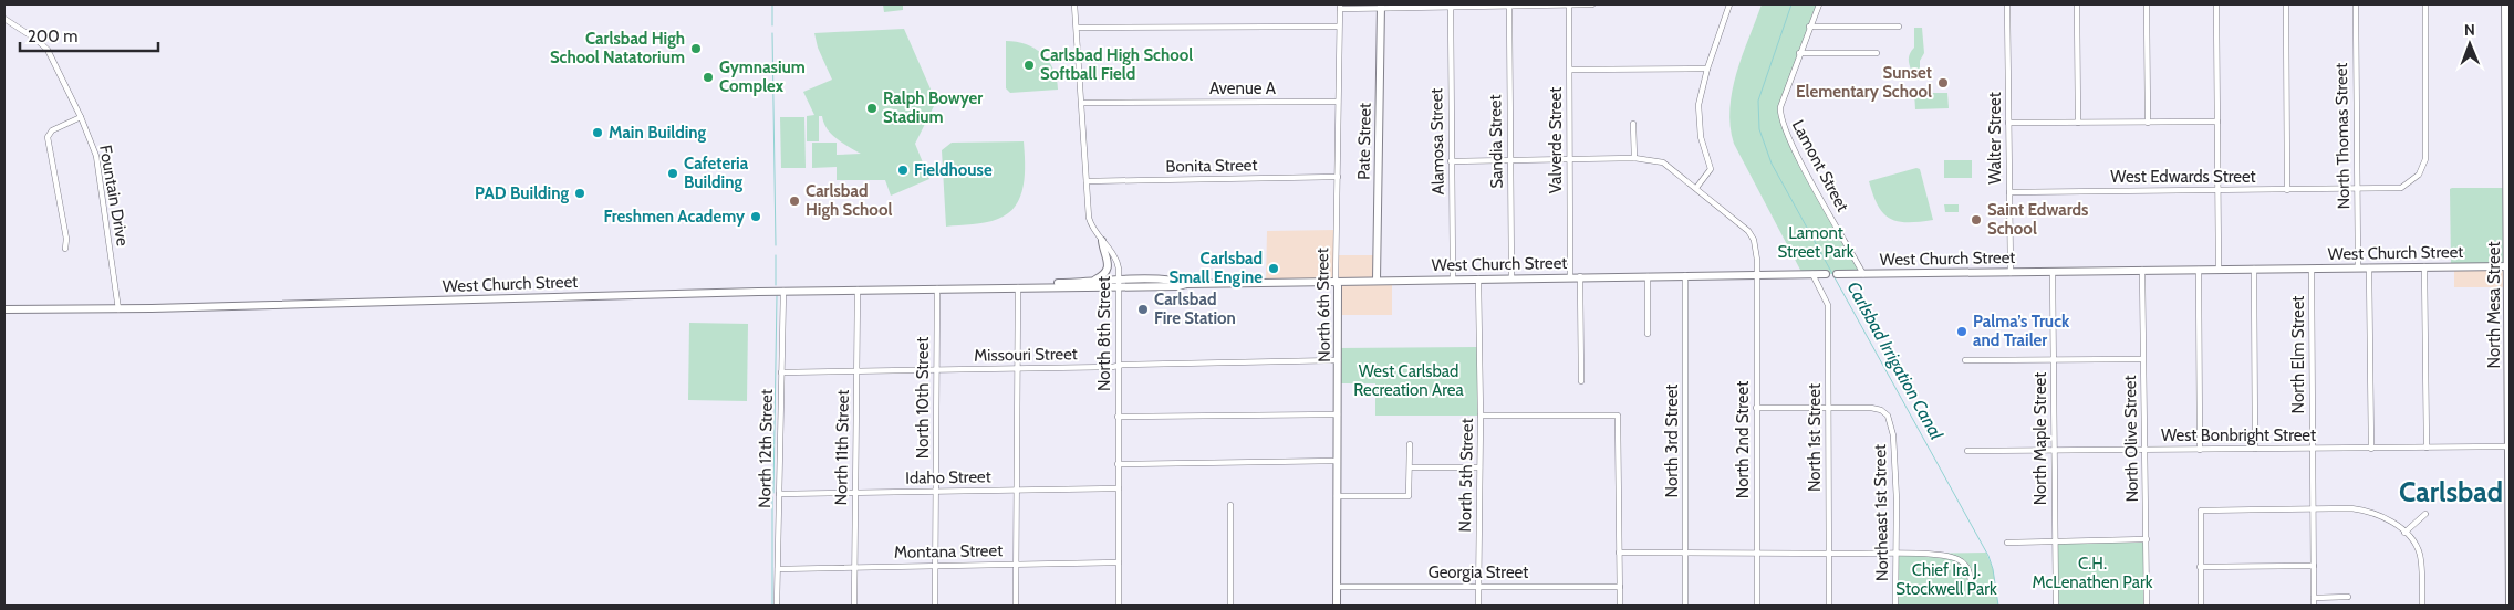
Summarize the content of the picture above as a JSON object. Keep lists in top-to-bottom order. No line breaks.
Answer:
{"streets":{"street":["Avenue A","North Thomas Street","Walter Street","Valverde Street","Pate Street","Alamosa Street","Sandia Street","Bonita Street","Lamont Street","West Edwards Street","Fountain Drive","West Church Street","North 6th Street","North Mesa Street","North 8th Street","Missouri Street","North Elm Street","North 10th Street","West Bonbright Street","North 1st Street","North Maple Street","North Olive Street","North 2nd Street","North 3rd Street","North 11th Street","North 12th Street","North 5th Street","Idaho Street","Northeast 1st Street","Montana Street","Georgia Street"]},"crossings":[["Avenue A","North 6th Street"],["Avenue A","North 8th Street"],["North Thomas Street","West Edwards Street"],["North Thomas Street","West Church Street"],["Walter Street","West Edwards Street"],["Walter Street","West Church Street"],["Valverde Street","West Church Street"],["Valverde Street","North 2nd Street"],["Pate Street","West Church Street"],["Alamosa Street","West Church Street"],["Alamosa Street","North 2nd Street"],["Sandia Street","West Church Street"],["Sandia Street","North 2nd Street"],["Bonita Street","North 6th Street"],["Bonita Street","North 8th Street"],["Lamont Street","West Church Street"],["Fountain Drive","West Church Street"],["West Church Street","North 6th Street"],["West Church Street","North Mesa Street"],["West Church Street","North 8th Street"],["West Church Street","North Elm Street"],["West Church Street","North 10th Street"],["West Church Street","North 1st Street"],["West Church Street","North Maple Street"],["West Church Street","North Olive Street"],["West Church Street","North 2nd Street"],["West Church Street","North 3rd Street"],["West Church Street","North 11th Street"],["West Church Street","North 12th Street"],["West Church Street","North 5th Street"],["North 6th Street","Missouri Street"],["North 6th Street","Georgia Street"],["North Mesa Street","West Bonbright Street"],["North 8th Street","Missouri Street"],["North 8th Street","Idaho Street"],["North 8th Street","Montana Street"],["Missouri Street","North 10th Street"],["Missouri Street","North 11th Street"],["Missouri Street","North 12th Street"],["North Elm Street","West Bonbright Street"],["North 10th Street","Idaho Street"],["North 10th Street","Montana Street"],["West Bonbright Street","North Maple Street"],["West Bonbright Street","North Olive Street"],["North 1st Street","Northeast 1st Street"],["North 2nd Street","Northeast 1st Street"],["North 11th Street","Idaho Street"],["North 11th Street","Montana Street"],["North 12th Street","Idaho Street"],["North 12th Street","Montana Street"],["North 5th Street","Georgia Street"]],"districts":["Carlsbad"],"water":["Carlsbad Irrigation Canal"],"parks":["Lamont Street Park","West Carlsbad Recreation Area","C.H. McLenathen Park","Chief Ira J. Stockwell Park"],"places":["Carlsbad High School Natatorium","Carlsbad High School Softball Field","Gymnasium Complex","Sunset Elementary School","Ralph Bowyer Stadium","Main Building","Fieldhouse","Cafeteria Building","PAD Building","Carlsbad High School","Freshmen Academy","Saint Edwards School","Carlsbad Small Engine","Carlsbad Fire Station","Palma’s Truck and Trailer"],"scale_bar":"200 m","north":"top"}
